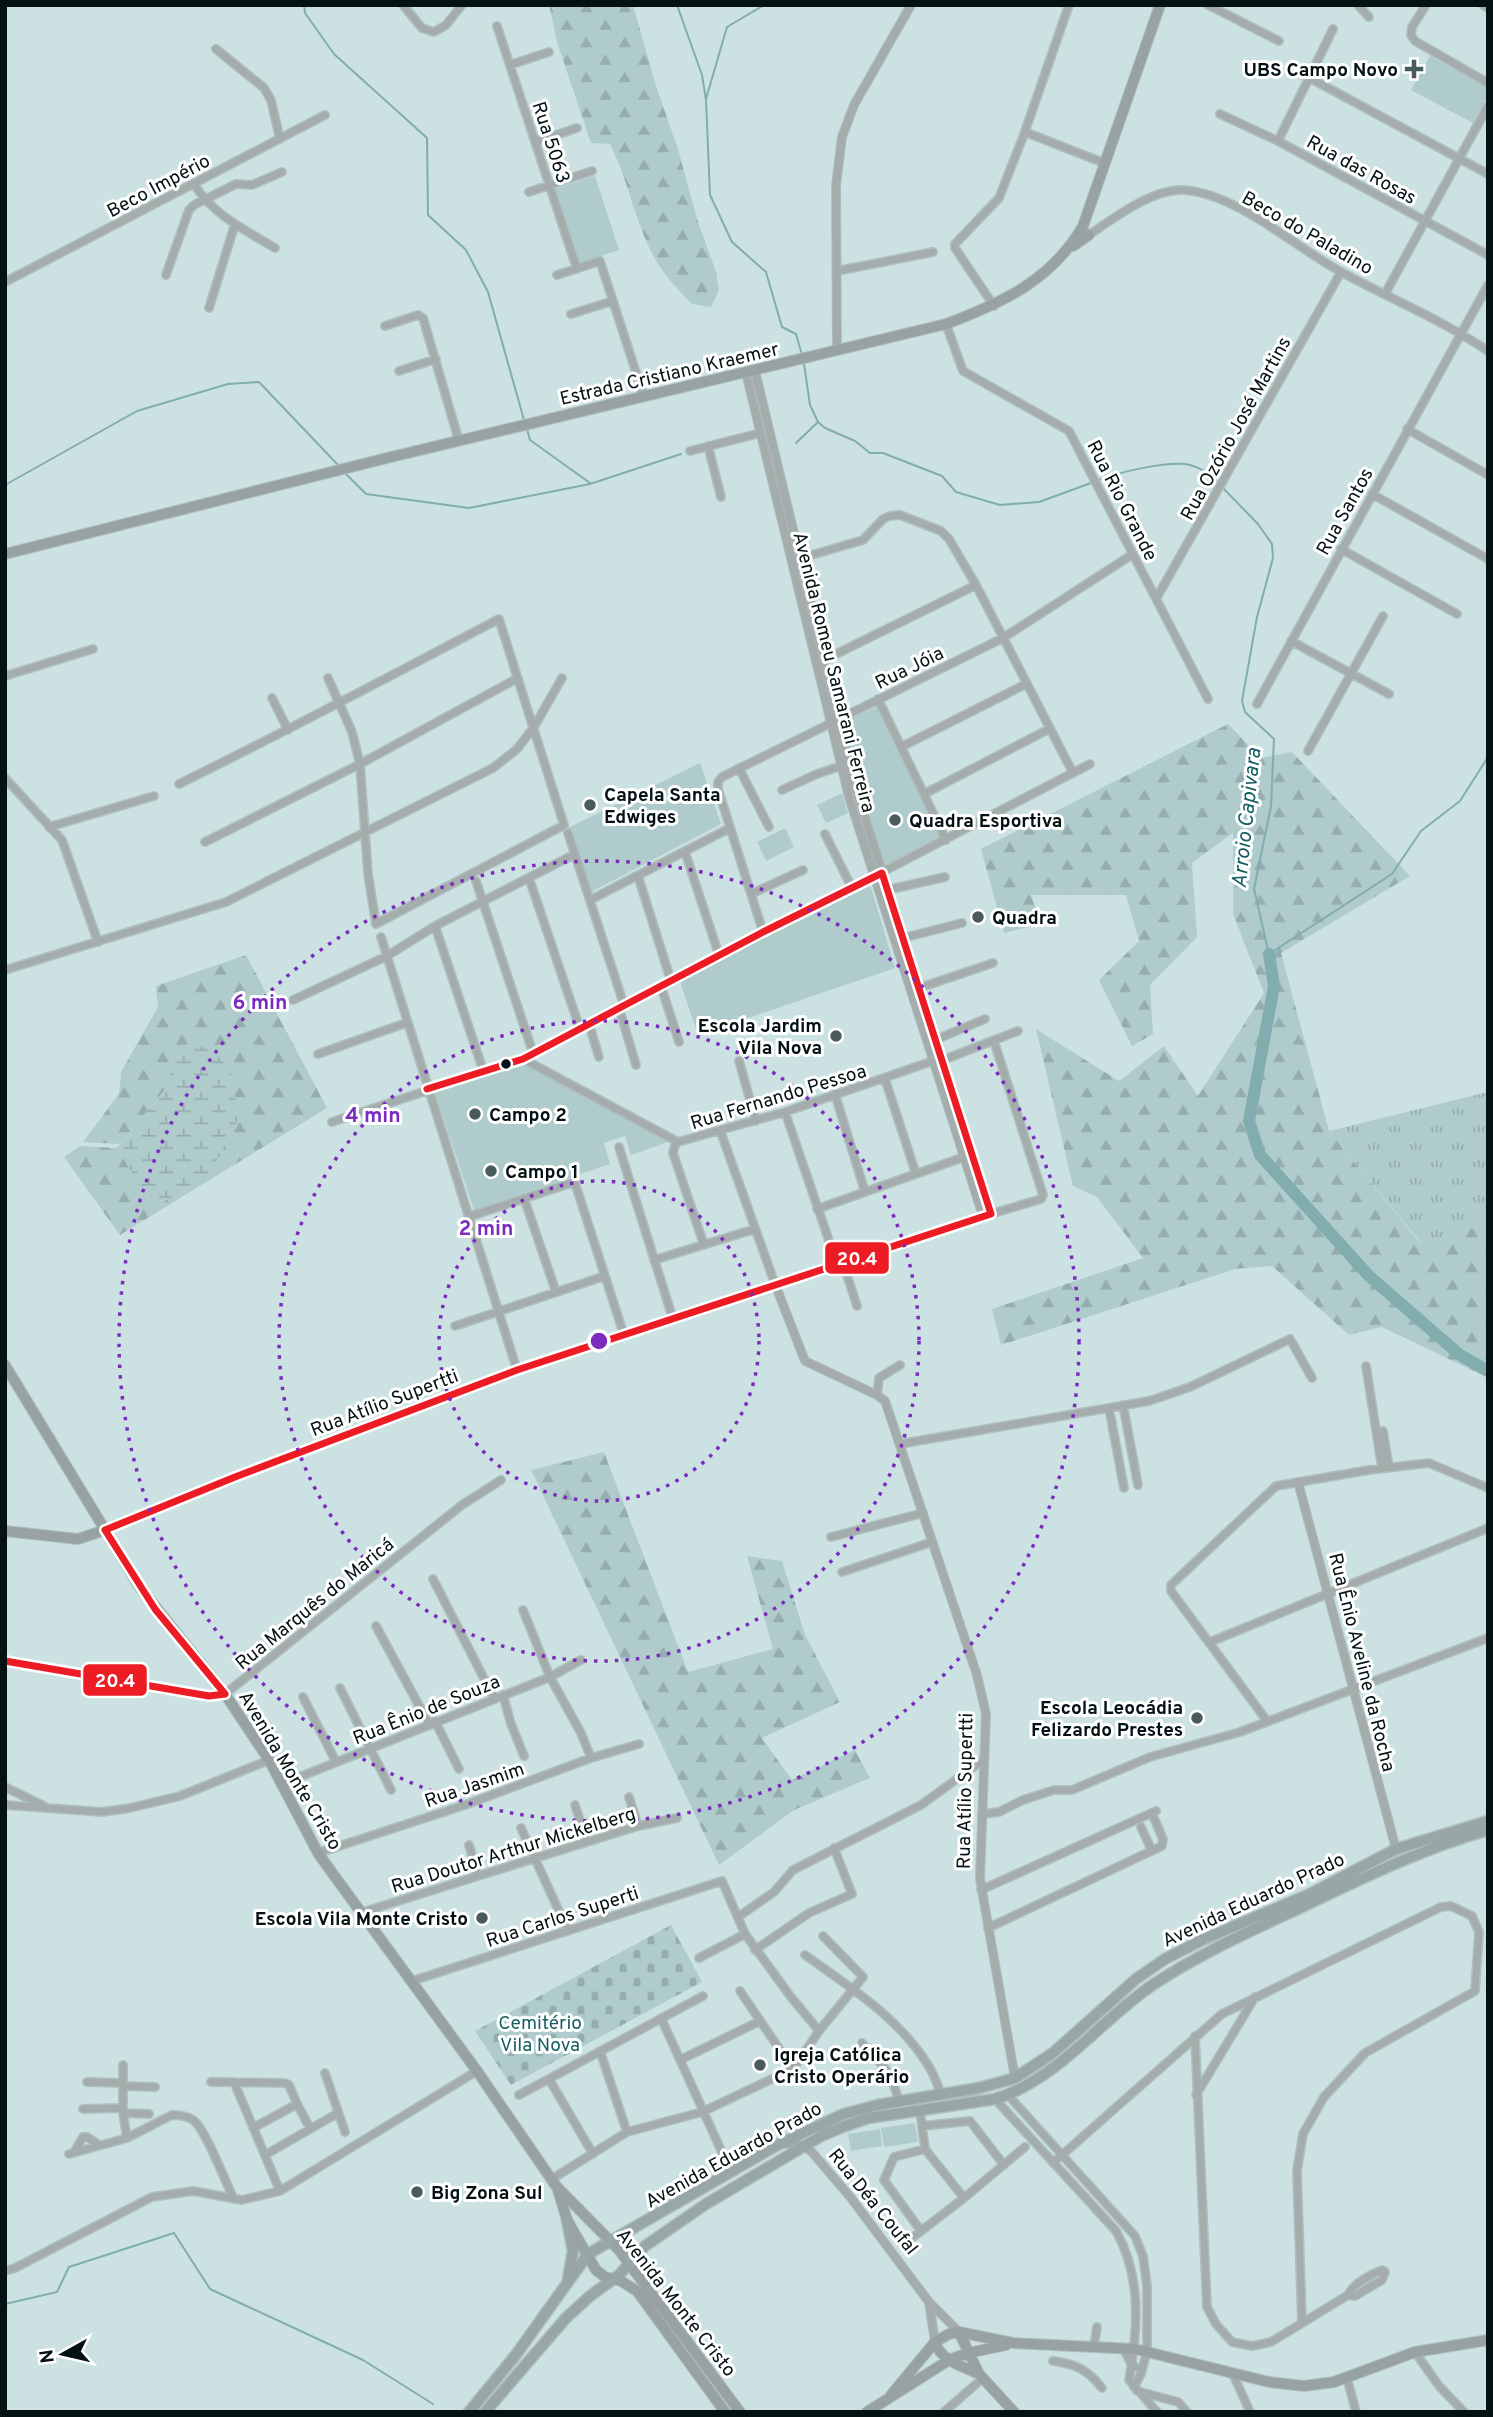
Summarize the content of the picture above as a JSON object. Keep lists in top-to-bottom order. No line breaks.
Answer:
{"streets":{"main road":["Estrada Cristiano Kraemer","Rua Atílio Supertti","Avenida Monte Cristo","Avenida Eduardo Prado","Rua Déa Coufal"],"street":["Rua 5063","Rua das Rosas","Beco Império","Beco do Paladino","Rua Ozório José Martins","Rua Rio Grande","Rua Santos","Rua Jóia","Avenida Romeu Samarani Ferreira","Rua Fernando Pessoa","Rua Marquês do Maricá","Rua Ênio Aveline da Rocha","Rua Ênio de Souza","Rua Jasmim","Rua Doutor Arthur Mickelberg","Rua Carlos Superti"]},"crossings":[["Beco do Paladino","Rua Ozório José Martins"],["Beco do Paladino","Rua Santos"],["Estrada Cristiano Kraemer","Rua Rio Grande"],["Estrada Cristiano Kraemer","Avenida Romeu Samarani Ferreira"],["Rua Ozório José Martins","Rua Rio Grande"],["Rua Rio Grande","Rua Jóia"],["Rua Jóia","Avenida Romeu Samarani Ferreira"],["Avenida Romeu Samarani Ferreira","Rua Fernando Pessoa"],["Avenida Romeu Samarani Ferreira","Rua Atílio Supertti"],["Rua Atílio Supertti","Avenida Monte Cristo"],["Rua Atílio Supertti","Avenida Eduardo Prado"],["Rua Marquês do Maricá","Avenida Monte Cristo"],["Rua Ênio Aveline da Rocha","Avenida Eduardo Prado"],["Rua Ênio de Souza","Avenida Monte Cristo"],["Avenida Monte Cristo","Rua Jasmim"],["Avenida Monte Cristo","Rua Doutor Arthur Mickelberg"],["Avenida Monte Cristo","Avenida Eduardo Prado"],["Avenida Monte Cristo","Rua Carlos Superti"],["Avenida Eduardo Prado","Rua Déa Coufal"]],"water":["Arroio Capivara"],"parks":["Cemitério Vila Nova"],"places":{"health":["UBS Campo Novo"],"other":["Capela Santa Edwiges","Quadra Esportiva","Quadra","Escola Jardim Vila Nova","Campo 2","Campo 1","Escola Leocádia Felizardo Prestes","Escola Vila Monte Cristo","Igreja Católica Cristo Operário","Big Zona Sul"]},"lines":["transit line 20.4"],"north":"left","rings":["6 min","4 min","2 min"]}
